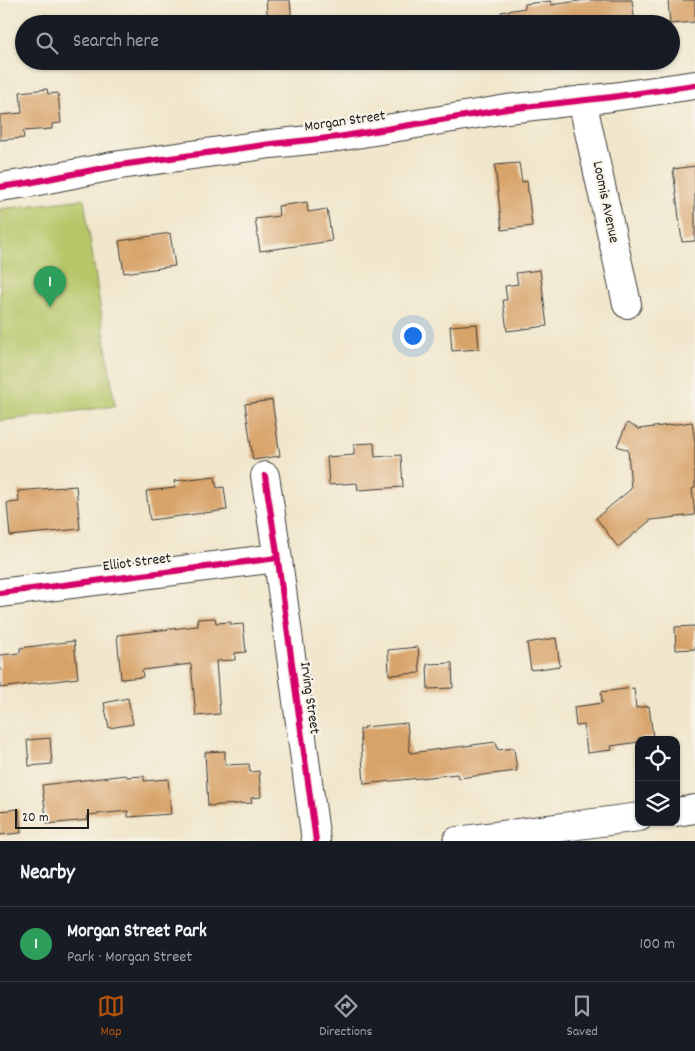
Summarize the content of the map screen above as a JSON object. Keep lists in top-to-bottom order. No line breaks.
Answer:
{"streets":{"street":["Morgan Street","Loomis Avenue","Elliot Street","Irving Street"]},"crossings":[["Morgan Street","Loomis Avenue"],["Elliot Street","Irving Street"]],"scale_bar":"20 m","page":{"search":"Search here","pins":"1","scale":"20 m","heading":"Nearby","list":[{"mark":"1","name":"Morgan Street Park","note":"Park · Morgan Street","value":"100 m"}],"nav":["Map","Directions","Saved"]}}
